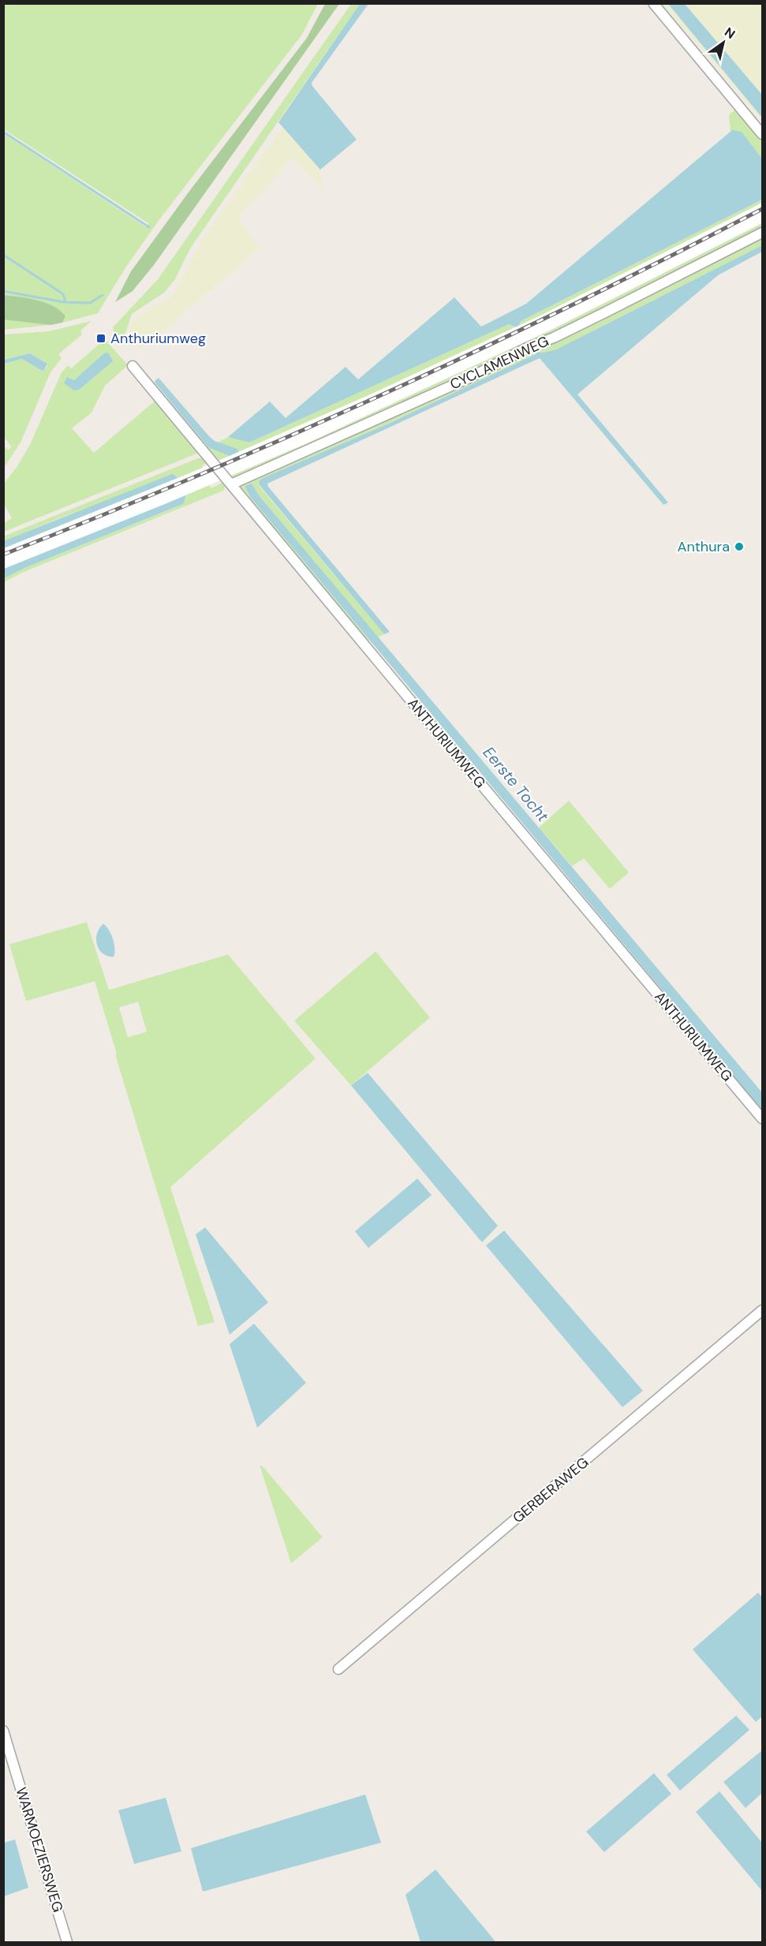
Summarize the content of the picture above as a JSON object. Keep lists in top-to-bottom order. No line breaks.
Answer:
{"streets":{"street":["CYCLAMENWEG","ANTHURIUMWEG","GERBERAWEG","WARMOEZIERSWEG"]},"crossings":[["CYCLAMENWEG","ANTHURIUMWEG"]],"water":["Eerste Tocht"],"places":{"transit":["Anthuriumweg"],"other":["Anthura"]},"north":"top right"}
